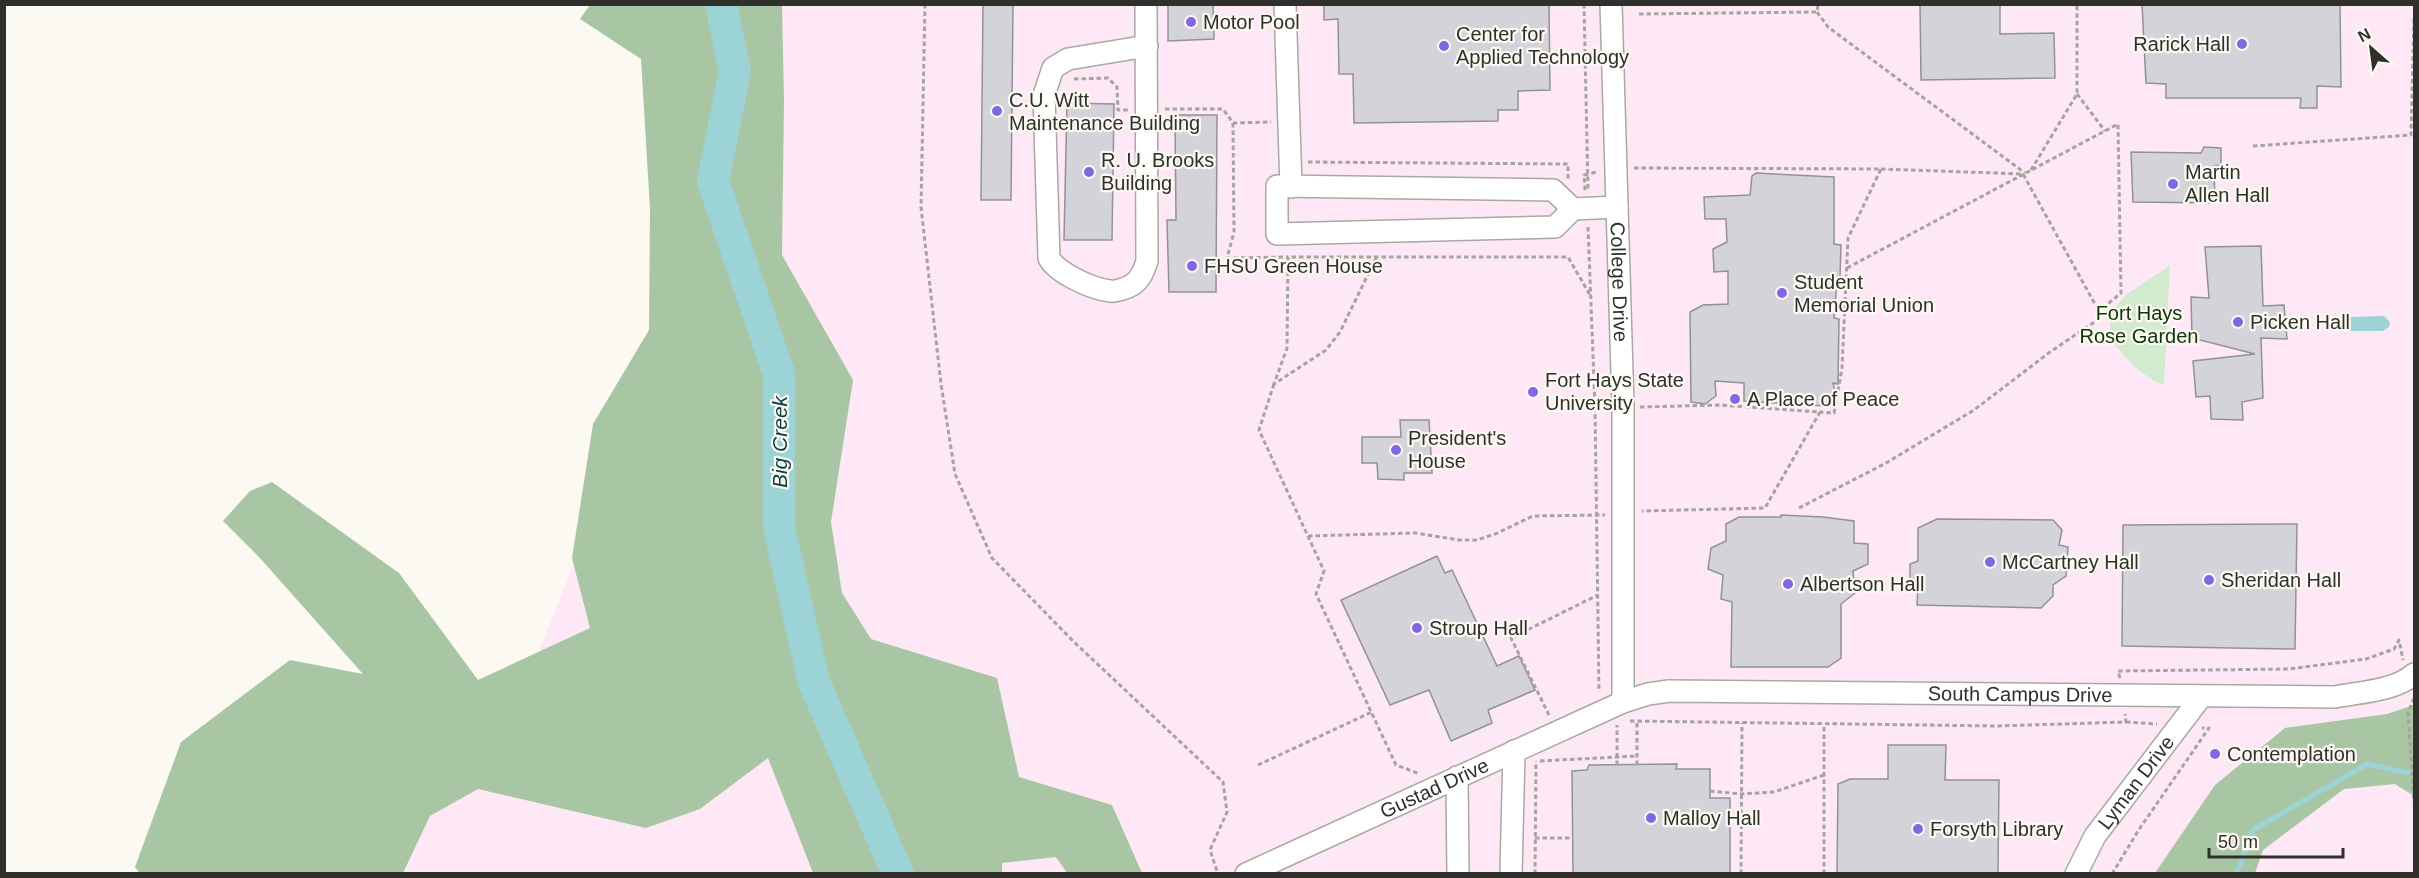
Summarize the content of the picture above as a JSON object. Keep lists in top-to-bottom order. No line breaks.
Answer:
{"streets":{"street":["College Drive","South Campus Drive","Lyman Drive","Gustad Drive"]},"crossings":[["College Drive","South Campus Drive"],["College Drive","Gustad Drive"],["South Campus Drive","Lyman Drive"],["South Campus Drive","Gustad Drive"]],"water":["Big Creek"],"parks":["Fort Hays Rose Garden"],"places":["Motor Pool","Rarick Hall","Center for Applied Technology","C.U. Witt Maintenance Building","R. U. Brooks Building","Martin Allen Hall","FHSU Green House","Student Memorial Union","Picken Hall","Fort Hays State University","A Place of Peace","President's House","McCartney Hall","Sheridan Hall","Albertson Hall","Stroup Hall","Contemplation","Malloy Hall","Forsyth Library"],"scale_bar":"50 m","north":"top left"}
